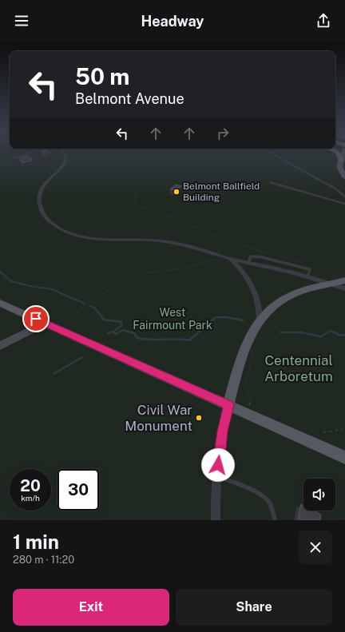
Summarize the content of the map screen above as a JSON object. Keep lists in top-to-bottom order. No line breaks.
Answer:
{"parks":["West Fairmount Park","Centennial Arboretum"],"places":["Belmont Ballfield Building","Civil War Monument"],"page":{"header":"Headway","turn":["50 m","Belmont Avenue"],"speed":"20 km/h","limit":"30","heading":["1 min","280 m · 11:20"],"buttons":["Exit","Share"]}}
